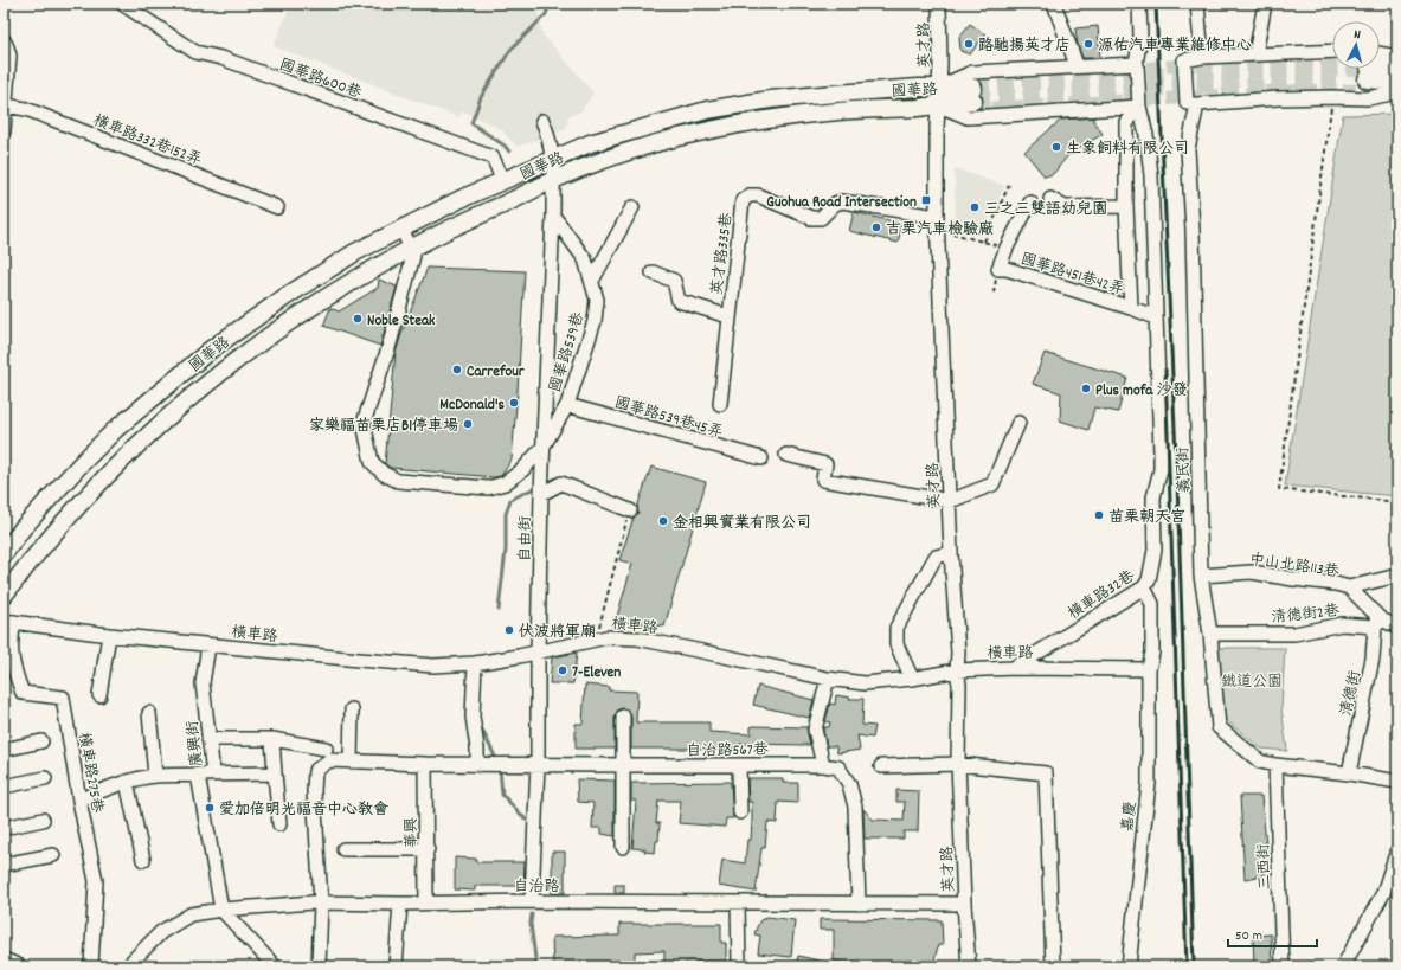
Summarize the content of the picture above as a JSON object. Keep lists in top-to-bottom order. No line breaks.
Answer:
{"streets":{"main road":["國華路"],"street":["英才路","國華路600巷","橫車路332巷152弄","英才路335巷","國華路451巷42弄","國華路539巷","國華路539巷45弄","義民街","自由街","中山北路113巷","橫車路32巷","清德街2巷","橫車路","清德街","廣興街","自治路567巷","橫車路275巷","嘉慶","華興","三西街","自治路"]},"crossings":[["英才路","國華路"],["英才路","英才路335巷"],["英才路","橫車路"],["英才路","自治路"],["國華路600巷","國華路"],["國華路","國華路539巷"],["國華路","自由街"],["國華路451巷42弄","橫車路32巷"],["國華路539巷","國華路539巷45弄"],["國華路539巷","自由街"],["義民街","中山北路113巷"],["義民街","清德街2巷"],["義民街","清德街"],["義民街","三西街"],["自由街","橫車路"],["自由街","自治路567巷"],["自由街","自治路"],["中山北路113巷","清德街2巷"],["中山北路113巷","清德街"],["橫車路32巷","橫車路"],["橫車路32巷","嘉慶"],["清德街2巷","清德街"],["橫車路","廣興街"],["橫車路","橫車路275巷"],["橫車路","嘉慶"],["廣興街","自治路"],["自治路567巷","自治路"],["華興","自治路"]],"parks":["鐵道公園"],"places":{"other":["路馳揚英才店","源佑汽車專業維修中心","生象飼料有限公司","三之三雙語幼兒園","吉栗汽車檢驗廠","Noble Steak","Carrefour","Plus mofa 沙發","McDonald's","家樂福苗栗店B1停車場","苗栗朝天宮","金相興實業有限公司","伏波將軍廟","7-Eleven","愛加倍明光福音中心教會"],"transit":["Guohua Road Intersection"]},"scale_bar":"50 m","north":"top"}
